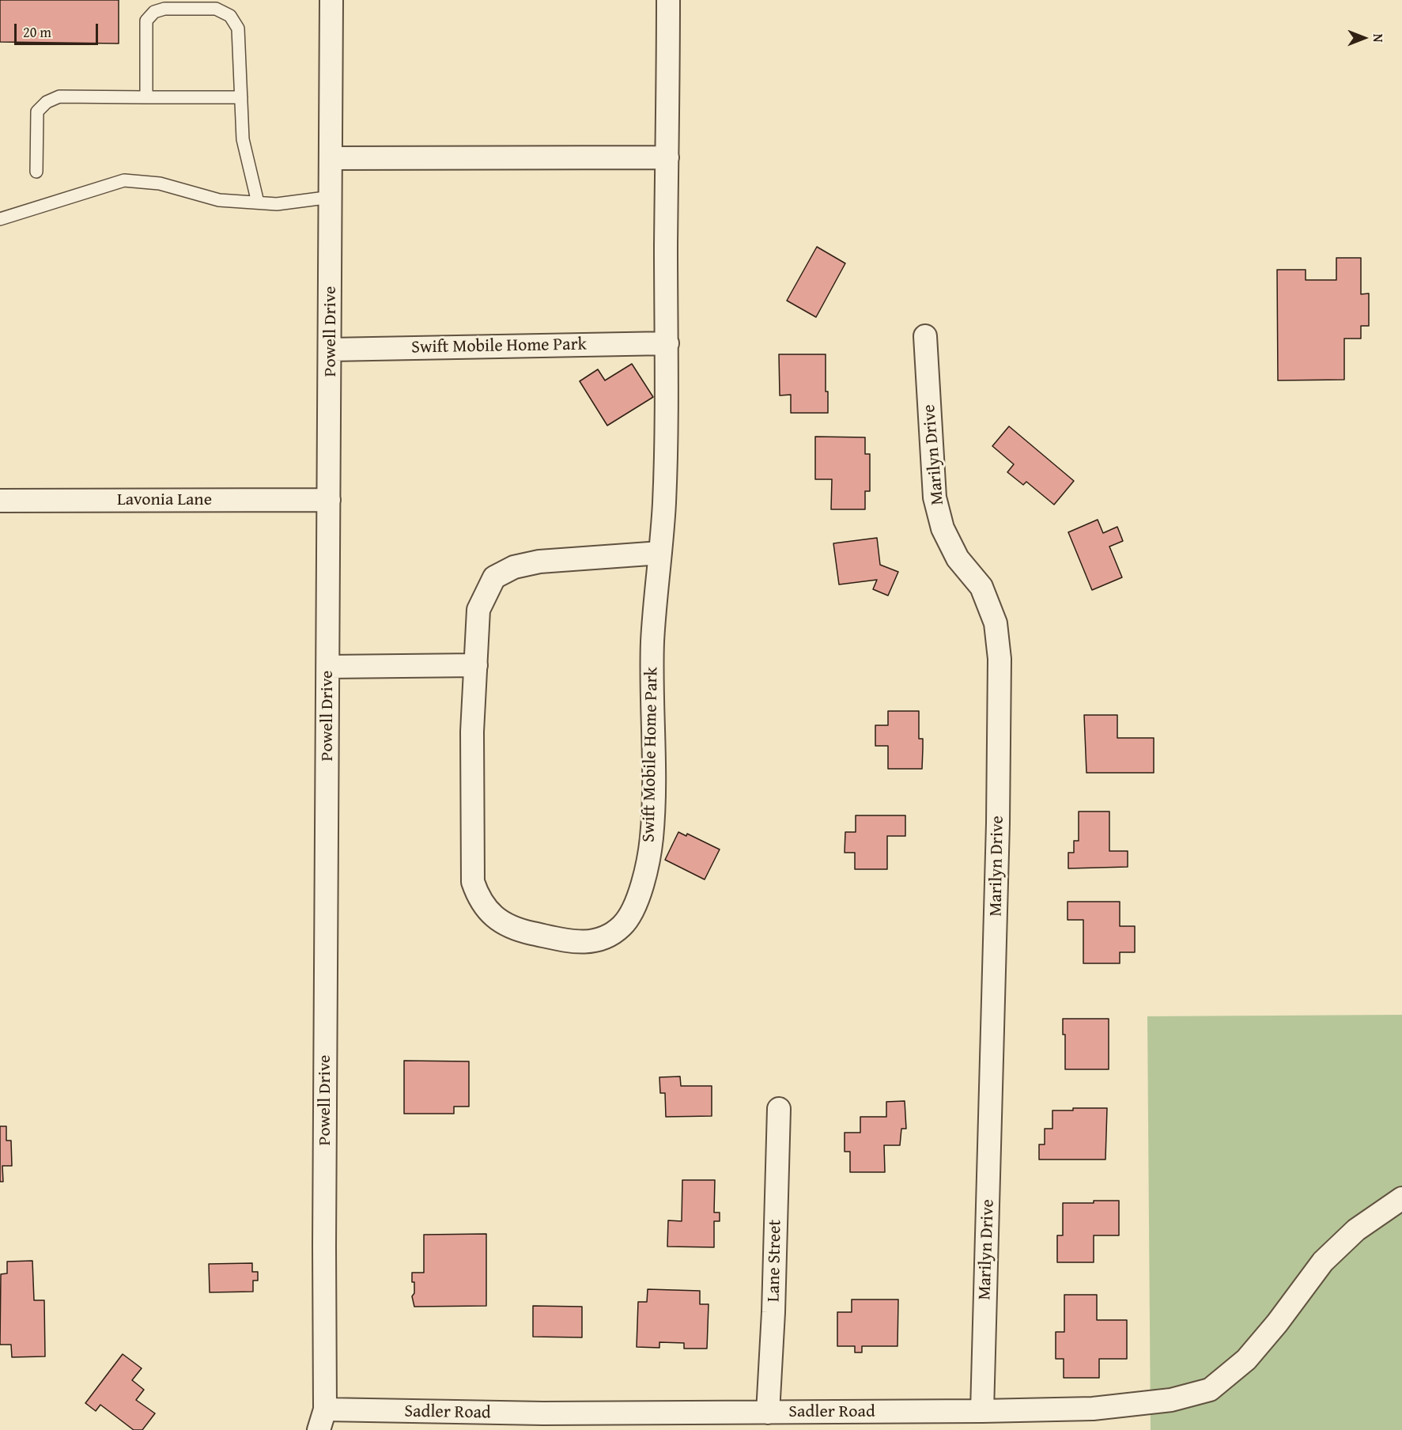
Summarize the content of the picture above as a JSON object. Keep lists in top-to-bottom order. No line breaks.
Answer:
{"streets":{"street":["Powell Drive","Swift Mobile Home Park","Marilyn Drive","Lavonia Lane","Lane Street","Sadler Road"]},"crossings":[["Powell Drive","Swift Mobile Home Park"],["Powell Drive","Lavonia Lane"],["Powell Drive","Sadler Road"],["Marilyn Drive","Sadler Road"],["Lane Street","Sadler Road"]],"scale_bar":"20 m","north":"right"}
